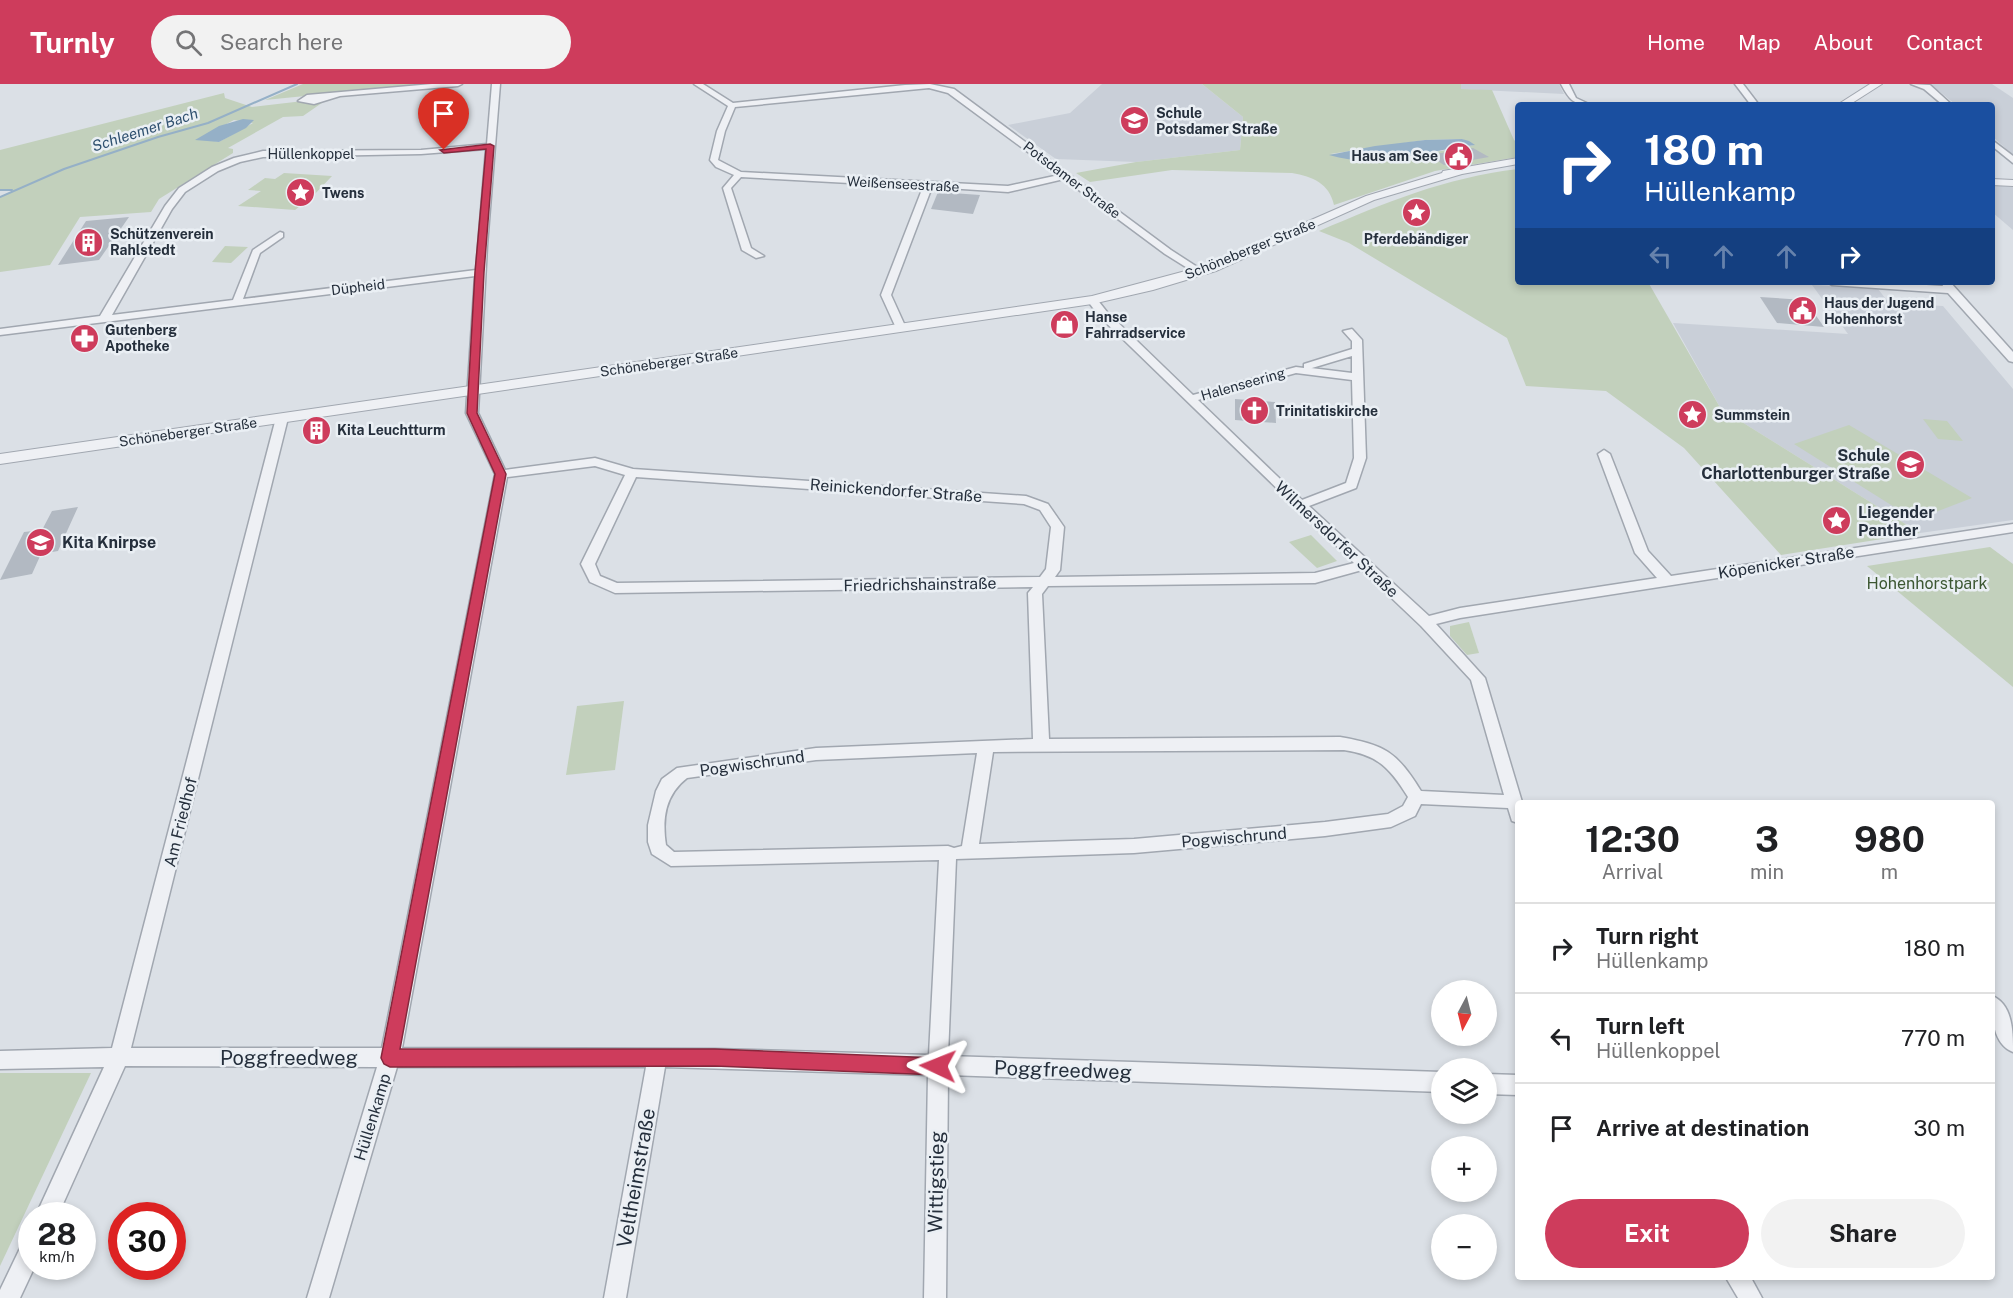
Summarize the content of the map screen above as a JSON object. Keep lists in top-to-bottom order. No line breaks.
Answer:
{"streets":{"street":["Hüllenkoppel","Potsdamer Straße","Weißenseestraße","Schöneberger Straße","Düpheid","Halenseering","Reinickendorfer Straße","Wilmersdorfer Straße","Köpenicker Straße","Friedrichshainstraße","Pogwischrund","Am Friedhof","Poggfreedweg","Hüllenkamp","Veltheimstraße","Wittigstieg"]},"crossings":[["Hüllenkoppel","Düpheid"],["Potsdamer Straße","Weißenseestraße"],["Potsdamer Straße","Schöneberger Straße"],["Schöneberger Straße","Wilmersdorfer Straße"],["Schöneberger Straße","Am Friedhof"],["Halenseering","Wilmersdorfer Straße"],["Reinickendorfer Straße","Friedrichshainstraße"],["Reinickendorfer Straße","Pogwischrund"],["Reinickendorfer Straße","Hüllenkamp"],["Wilmersdorfer Straße","Köpenicker Straße"],["Wilmersdorfer Straße","Friedrichshainstraße"],["Am Friedhof","Poggfreedweg"],["Poggfreedweg","Hüllenkamp"],["Poggfreedweg","Veltheimstraße"],["Poggfreedweg","Wittigstieg"]],"water":["Schleemer Bach"],"parks":["Hohenhorstpark"],"places":{"school or university":["Schule Potsdamer Straße","Schule Charlottenburger Straße","Kita Knirpse"],"public building":["Haus am See","Haus der Jugend Hohenhorst"],"place":["Twens","Pferdebändiger","Summstein","Liegender Panther"],"building":["Schützenverein Rahlstedt","Kita Leuchtturm"],"shop":["Hanse Fahrradservice"],"pharmacy":["Gutenberg Apotheke"],"church":["Trinitatiskirche"]},"north":"bottom","page":{"header":"Turnly","search":"Search here","nav":["Home","Map","About","Contact"],"turn":["180 m","Hüllenkamp"],"eta":["12:30","Arrival","3","min","980","m"],"list":[{"name":"Turn right","note":"Hüllenkamp","value":"180 m"},{"name":"Turn left","note":"Hüllenkoppel","value":"770 m"},{"name":"Arrive at destination","value":"30 m"}],"map_buttons":["+","−"],"buttons":["Exit","Share"],"speed":"28 km/h","limit":"30"}}
